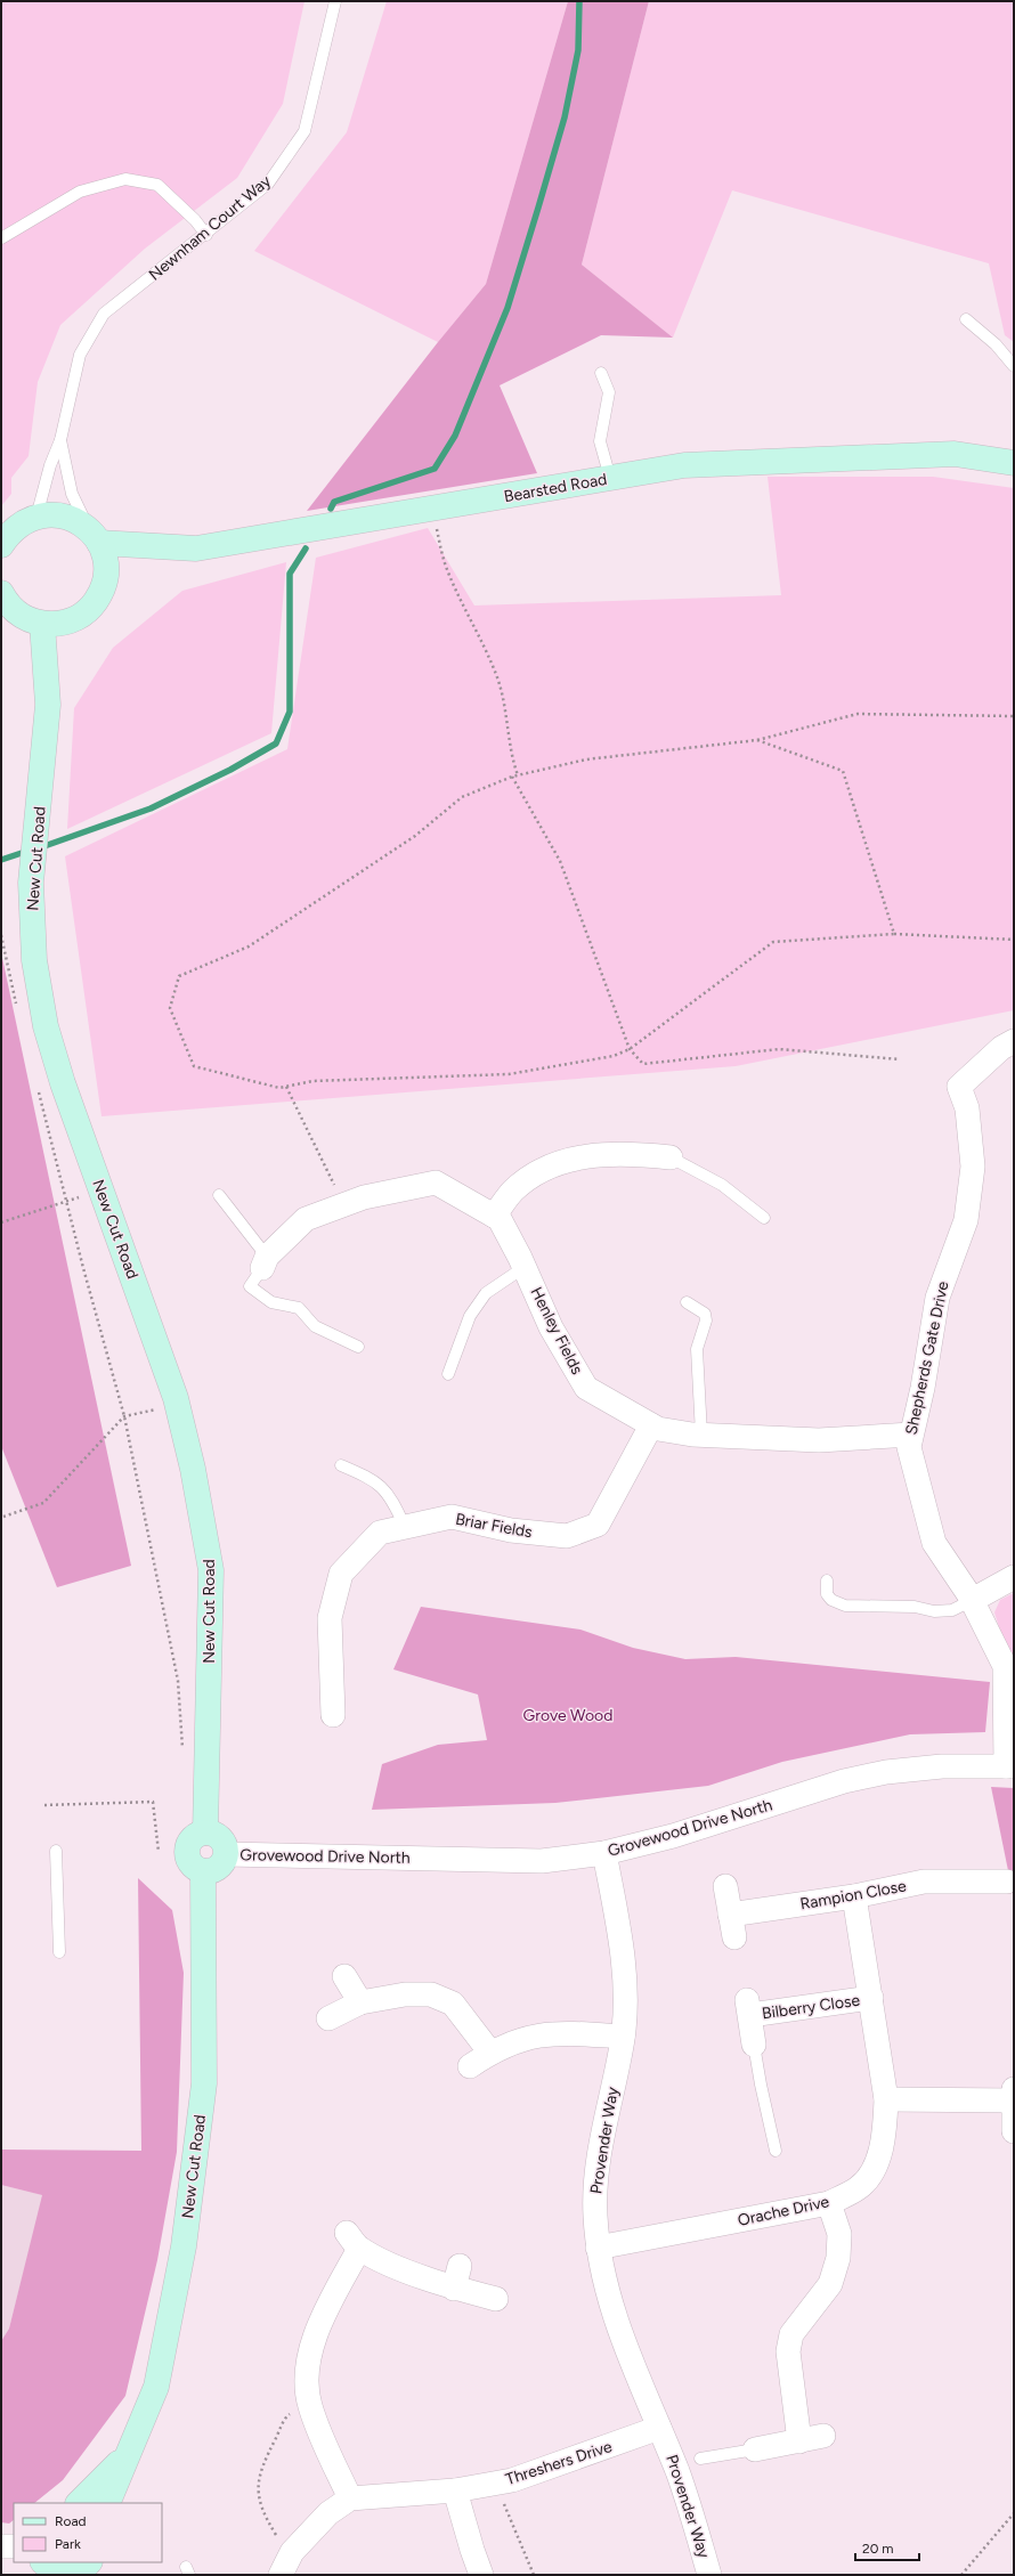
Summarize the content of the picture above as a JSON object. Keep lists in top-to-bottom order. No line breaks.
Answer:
{"streets":{"street":["Bearsted Road","New Cut Road","Henley Fields","Shepherds Gate Drive","Briar Fields","Grovewood Drive North","Rampion Close","Bilberry Close","Provender Way","Orache Drive","Threshers Drive"],"lane":["Newnham Court Way"]},"crossings":[["Newnham Court Way","Bearsted Road"],["New Cut Road","Grovewood Drive North"],["Henley Fields","Shepherds Gate Drive"],["Henley Fields","Briar Fields"],["Shepherds Gate Drive","Grovewood Drive North"],["Grovewood Drive North","Provender Way"],["Rampion Close","Orache Drive"],["Bilberry Close","Orache Drive"],["Provender Way","Orache Drive"],["Provender Way","Threshers Drive"]],"parks":["Grove Wood"],"legend":["Road","Park"],"scale_bar":"20 m"}
